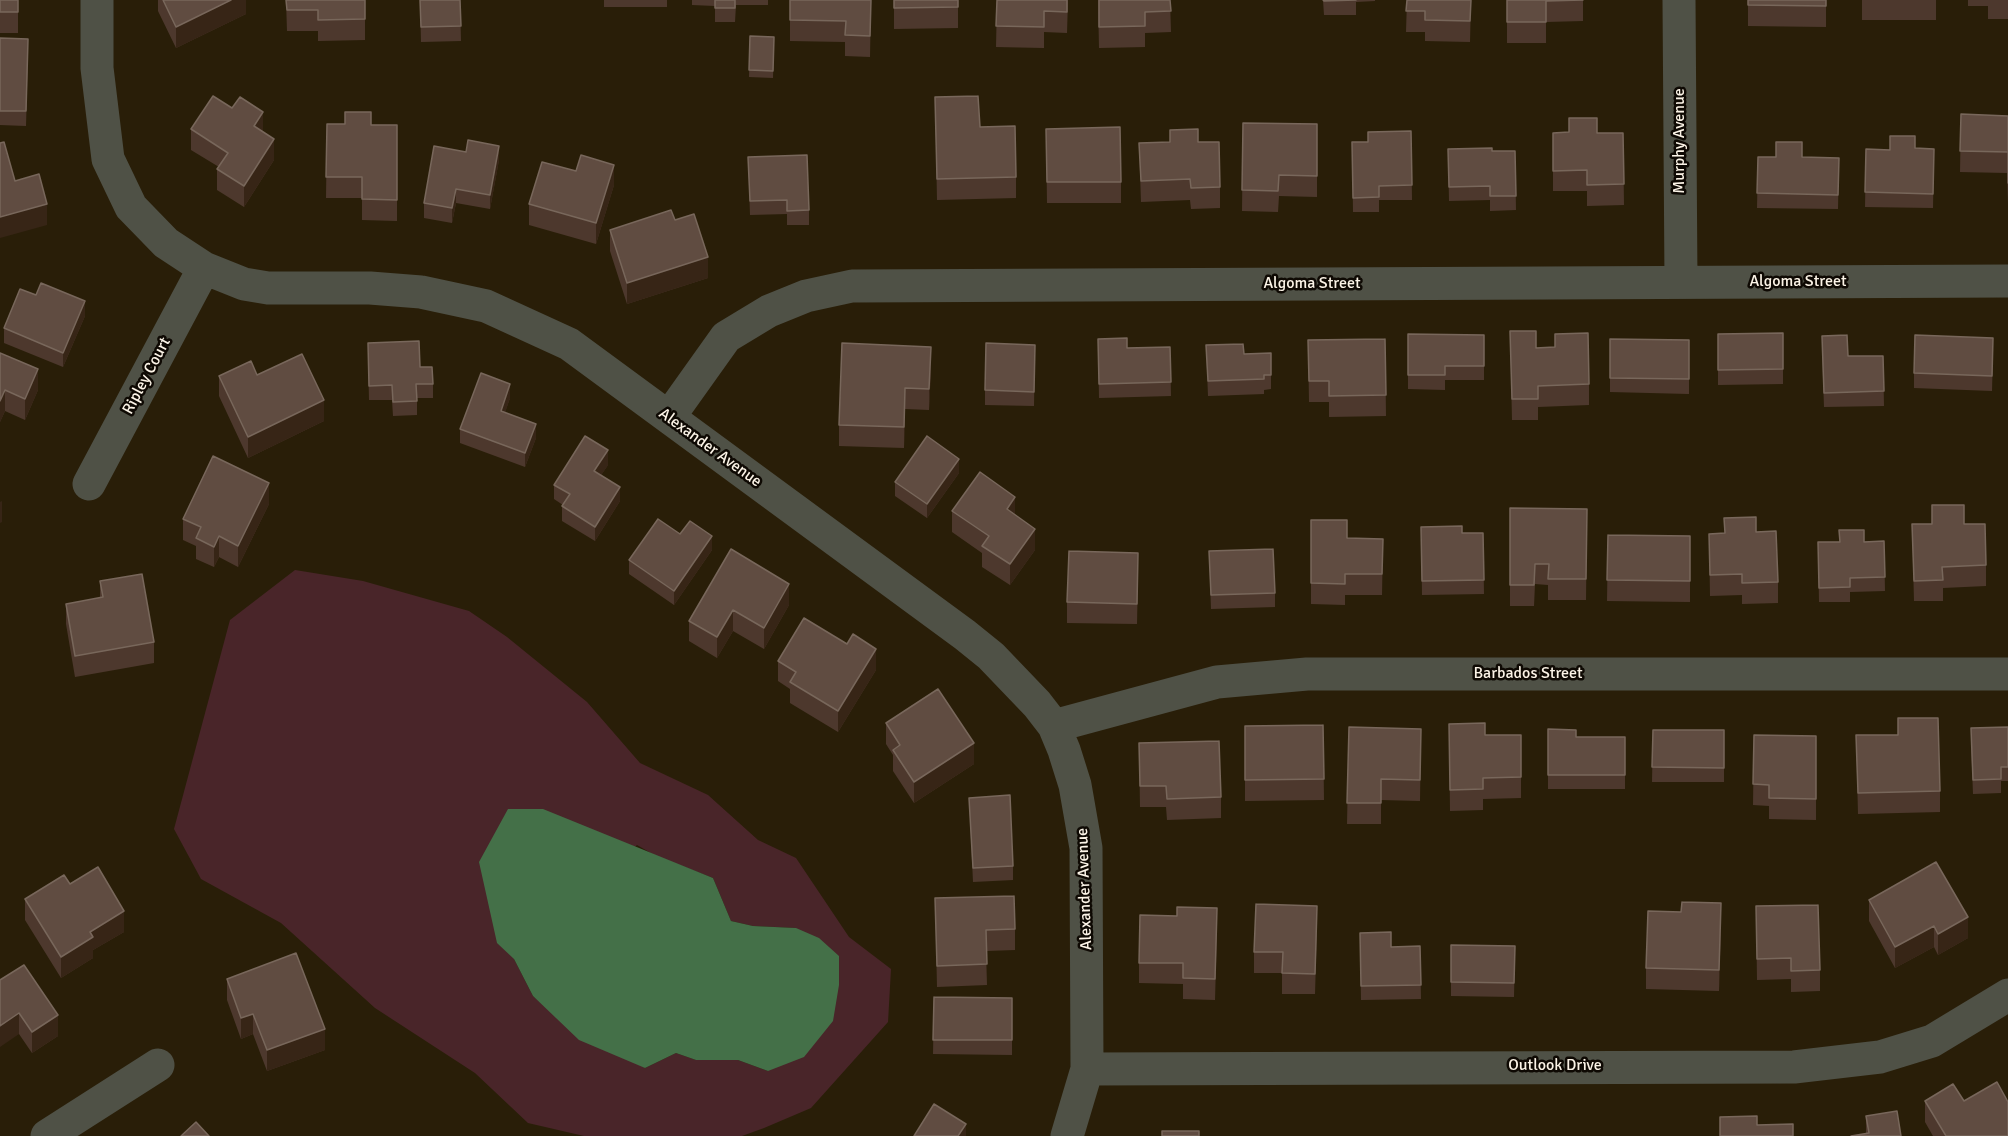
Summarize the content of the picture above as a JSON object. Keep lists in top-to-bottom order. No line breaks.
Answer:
{"streets":{"street":["Murphy Avenue","Algoma Street","Ripley Court","Alexander Avenue","Barbados Street","Outlook Drive"]},"crossings":[["Murphy Avenue","Algoma Street"],["Algoma Street","Alexander Avenue"],["Ripley Court","Alexander Avenue"],["Alexander Avenue","Barbados Street"],["Alexander Avenue","Outlook Drive"]]}
